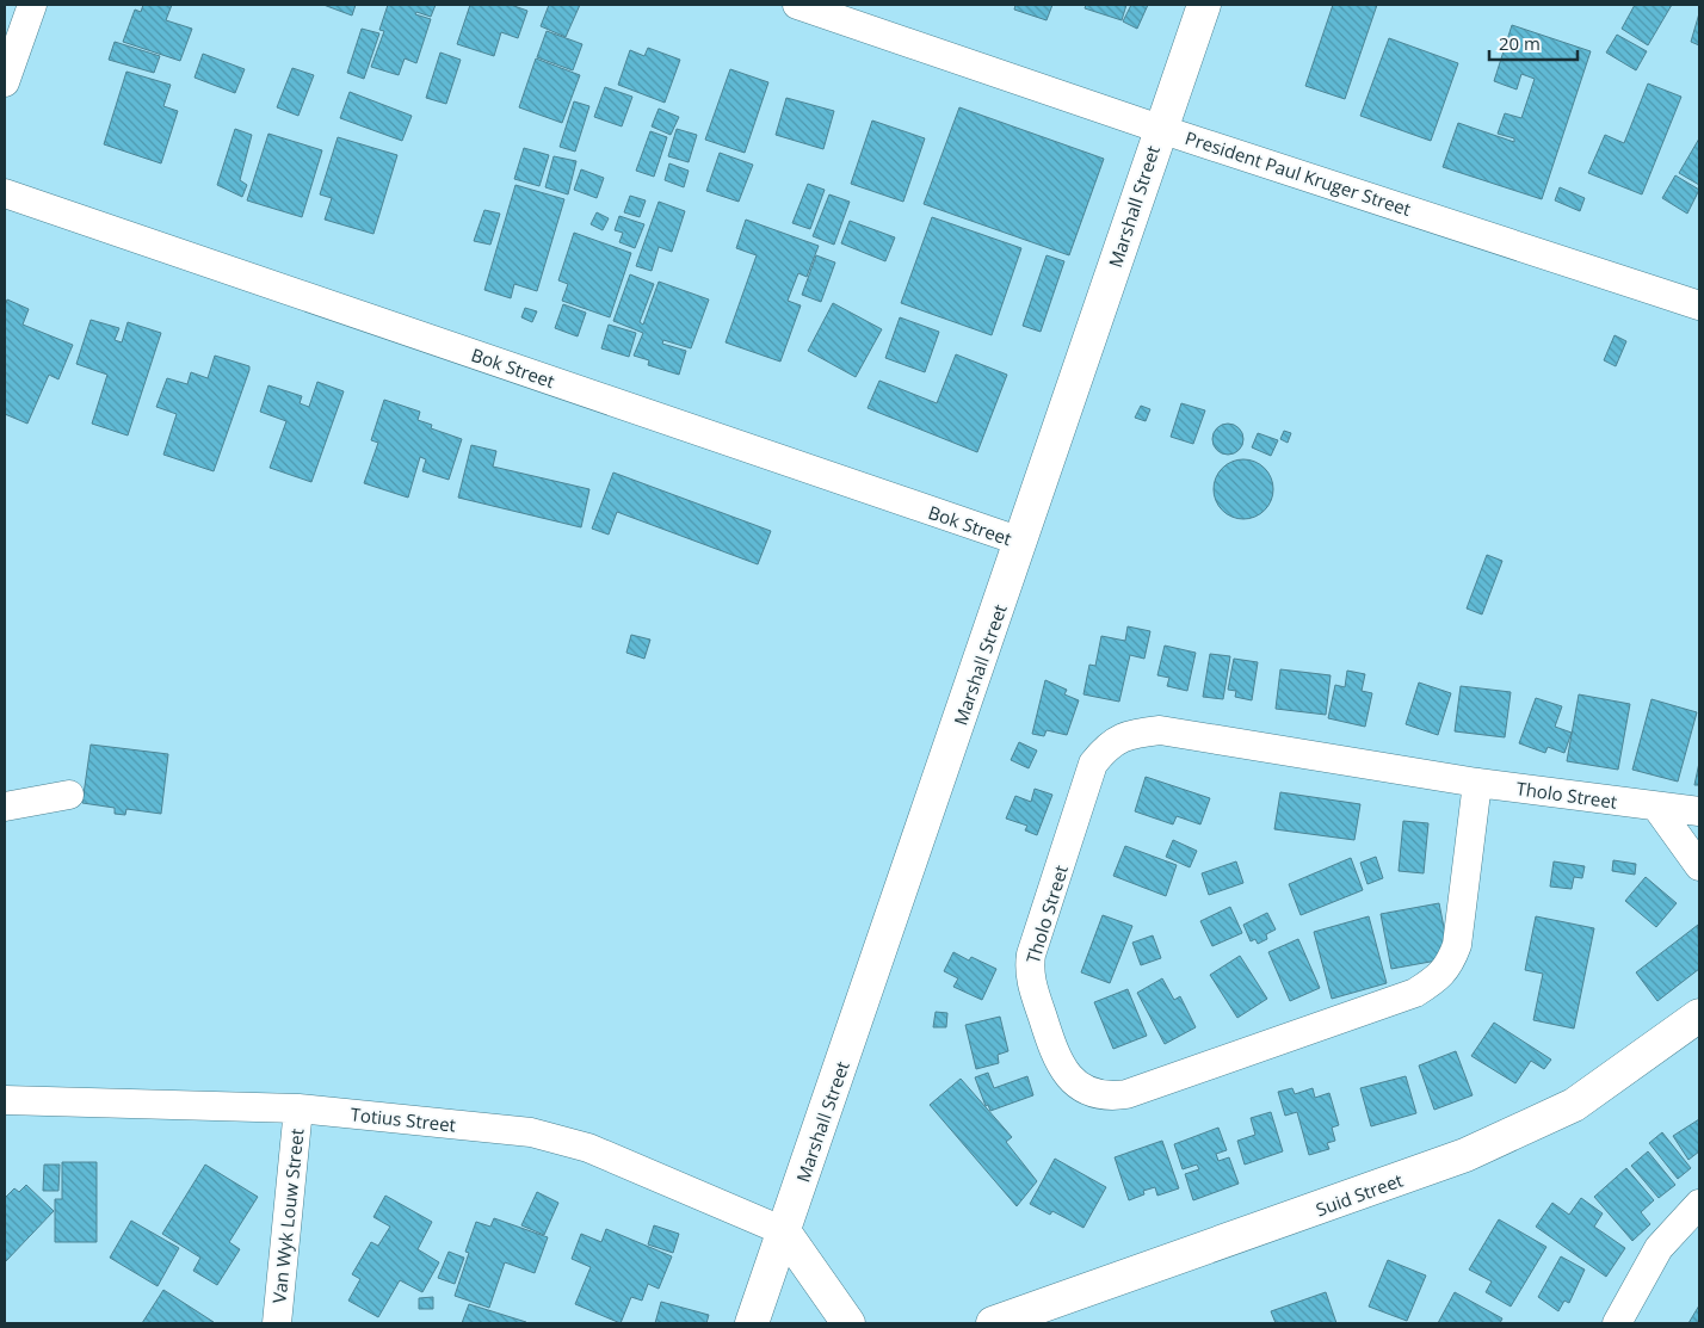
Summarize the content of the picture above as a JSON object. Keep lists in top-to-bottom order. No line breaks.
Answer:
{"streets":{"street":["President Paul Kruger Street","Marshall Street","Bok Street","Tholo Street","Totius Street","Suid Street","Van Wyk Louw Street"]},"crossings":[["President Paul Kruger Street","Marshall Street"],["Marshall Street","Bok Street"],["Marshall Street","Totius Street"],["Totius Street","Van Wyk Louw Street"]],"scale_bar":"20 m"}
